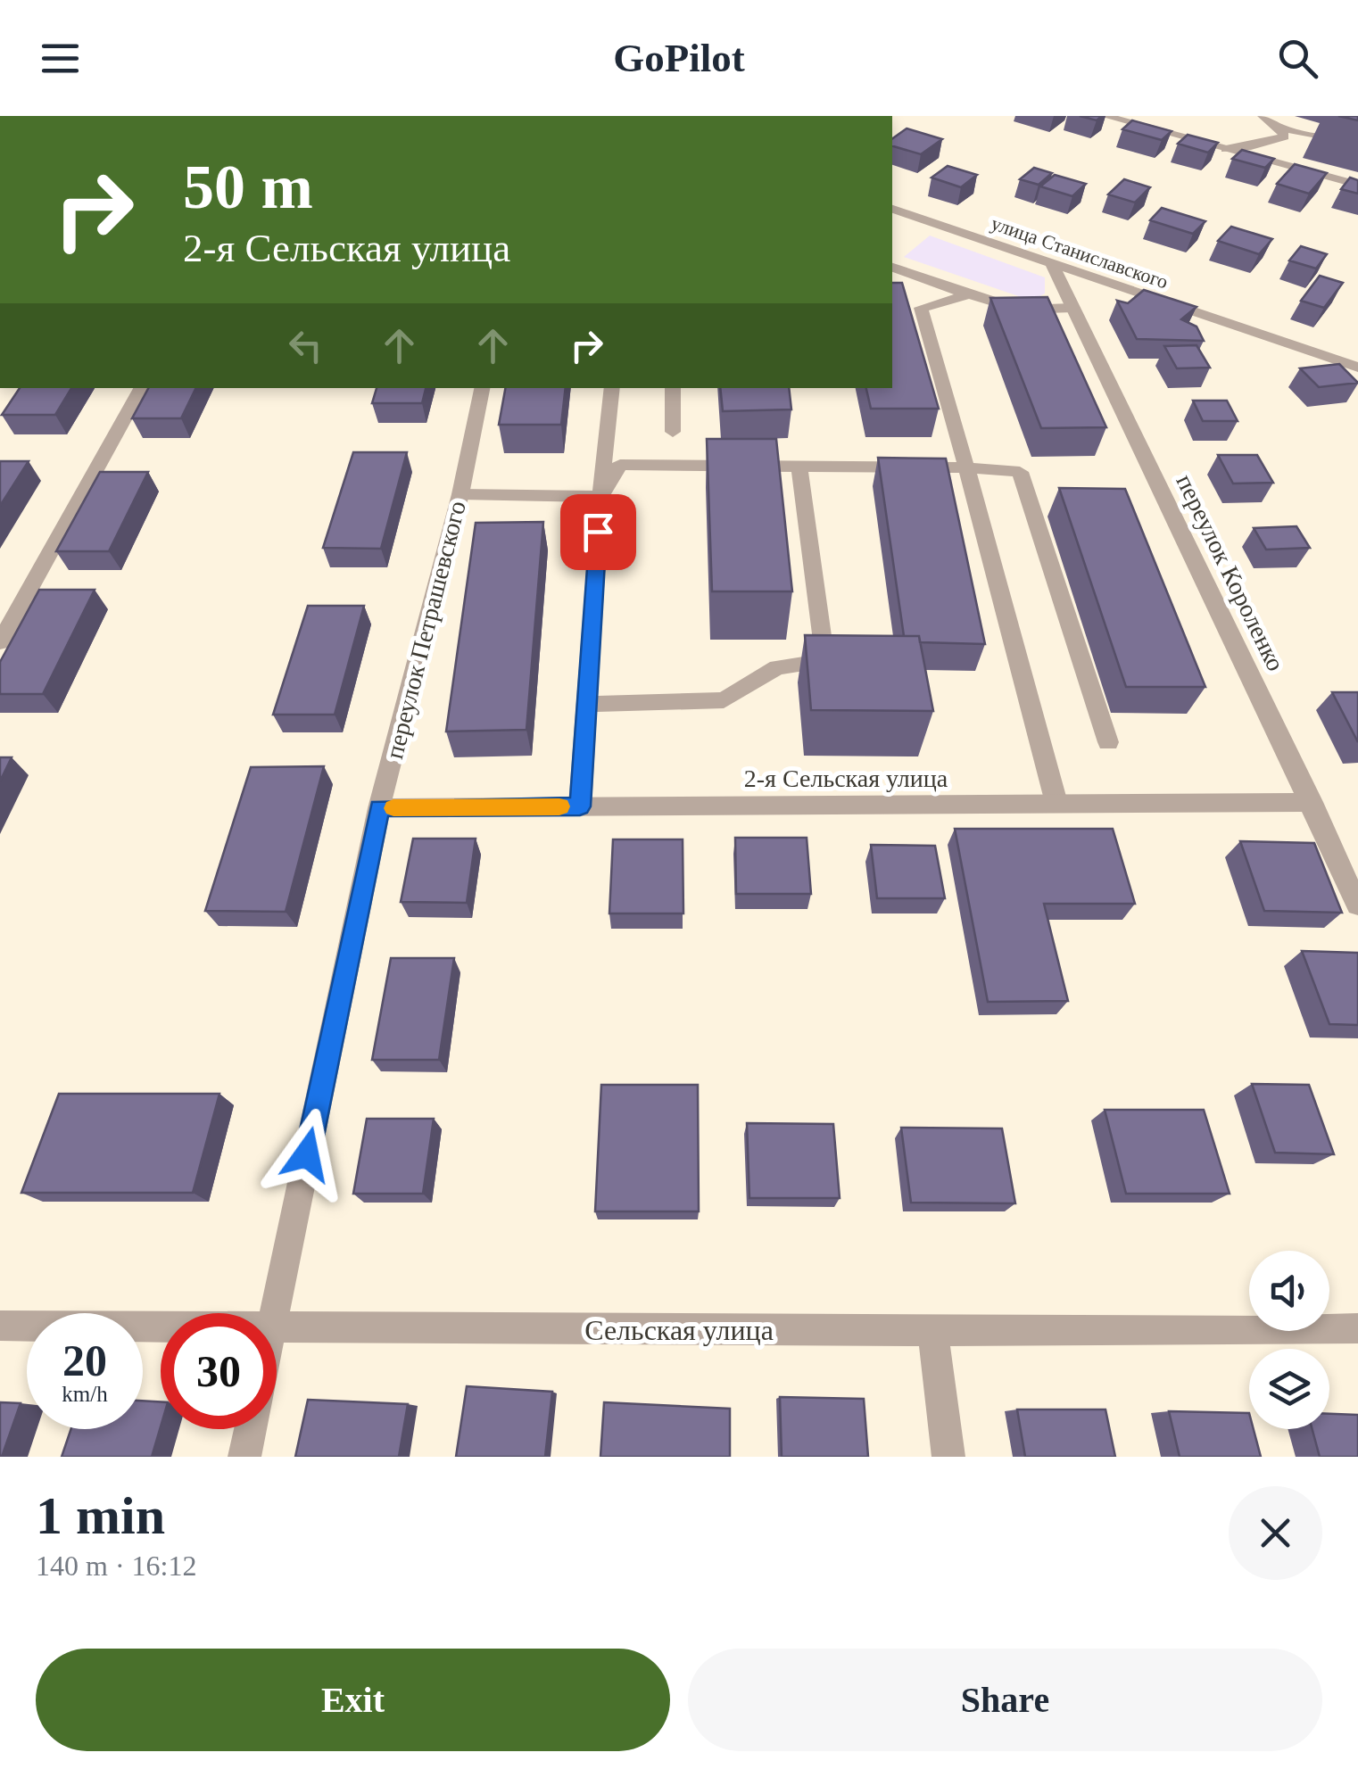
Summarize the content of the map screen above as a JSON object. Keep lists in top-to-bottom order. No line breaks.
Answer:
{"streets":{"street":["улица Станиславского","переулок Короленко","переулок Петрашевского","2-я Сельская улица","Сельская улица"]},"crossings":[["улица Станиславского","переулок Короленко"],["переулок Короленко","2-я Сельская улица"],["переулок Петрашевского","2-я Сельская улица"]],"page":{"header":"GoPilot","turn":["50 m","2-я Сельская улица"],"speed":"20 km/h","limit":"30","heading":["1 min","140 m · 16:12"],"buttons":["Exit","Share"]}}
